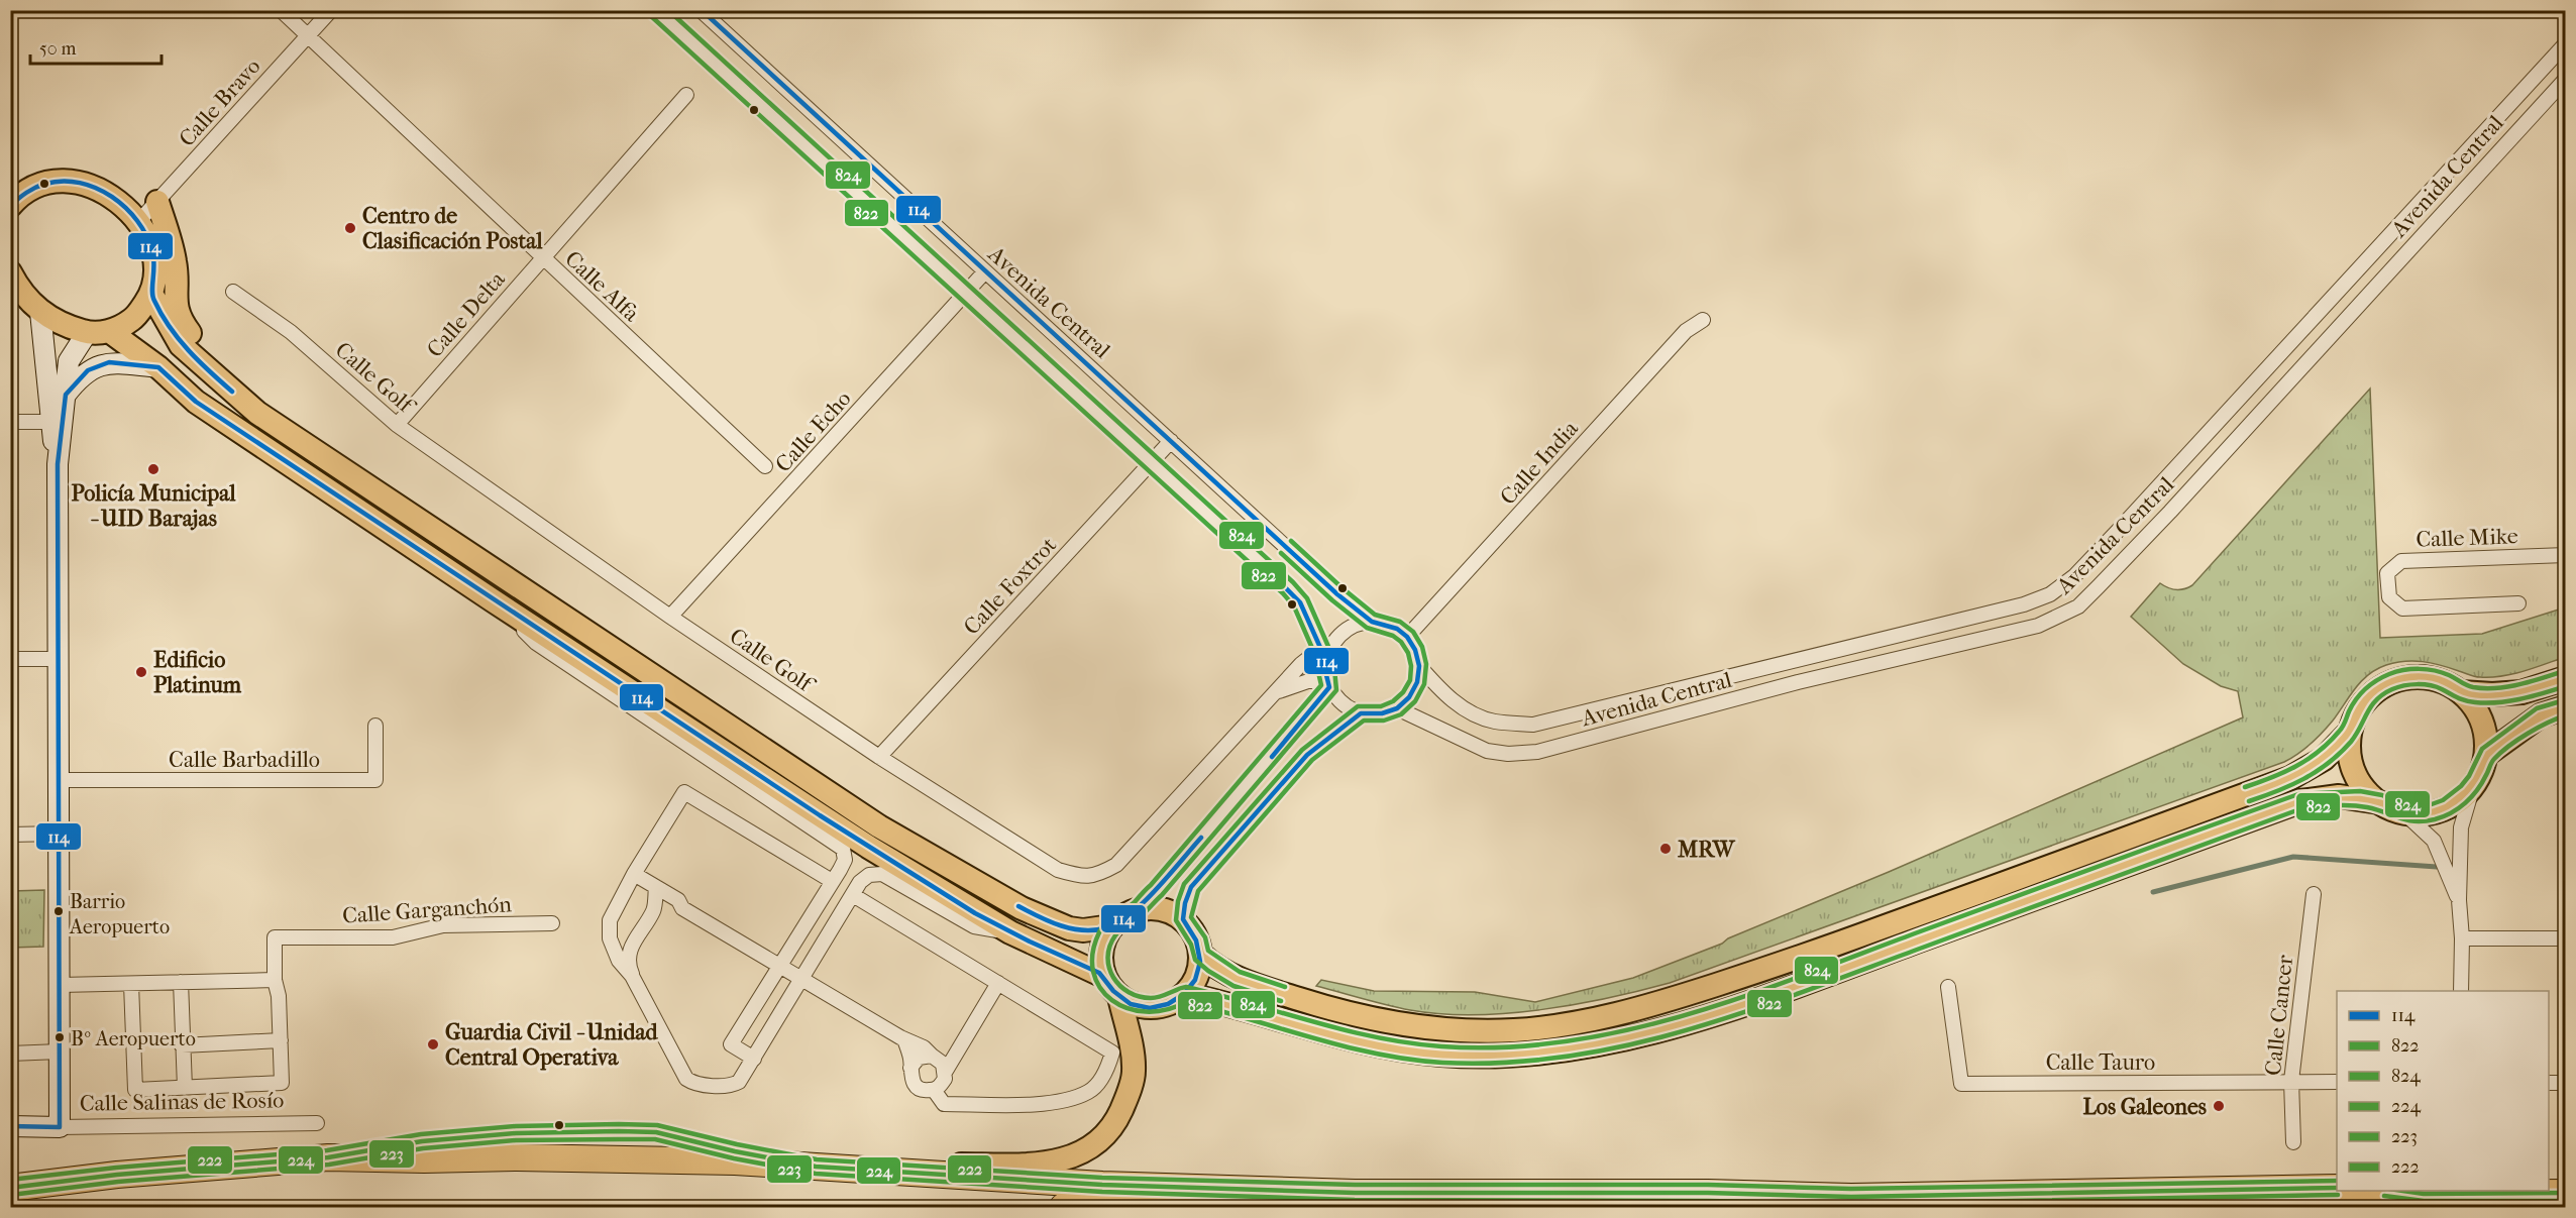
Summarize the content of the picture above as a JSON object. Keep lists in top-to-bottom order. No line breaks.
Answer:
{"streets":{"street":["Calle Bravo","Avenida Central","Calle Alfa","Calle Delta","Calle Golf","Calle Echo","Calle India","Calle Mike","Calle Foxtrot","Calle Barbadillo","Calle Garganchón","Calle Cancer","Calle Tauro","Calle Salinas de Rosío"]},"crossings":[["Calle Bravo","Calle Alfa"],["Avenida Central","Calle Golf"],["Avenida Central","Calle Echo"],["Avenida Central","Calle India"],["Avenida Central","Calle Foxtrot"],["Calle Alfa","Calle Delta"],["Calle Delta","Calle Golf"],["Calle Golf","Calle Echo"],["Calle Golf","Calle India"],["Calle Golf","Calle Foxtrot"],["Calle Cancer","Calle Tauro"]],"places":["Centro de Clasificación Postal","Policía Municipal - UID Barajas","Edificio Platinum","MRW","Barrio Aeropuerto","Bº Aeropuerto","Guardia Civil - Unidad Central Operativa","Los Galeones"],"lines":["transit line 114","transit line 824","transit line 822","transit line 222","transit line 224","transit line 223"],"legend":["114","822","824","224","223","222"],"scale_bar":"50 m"}
